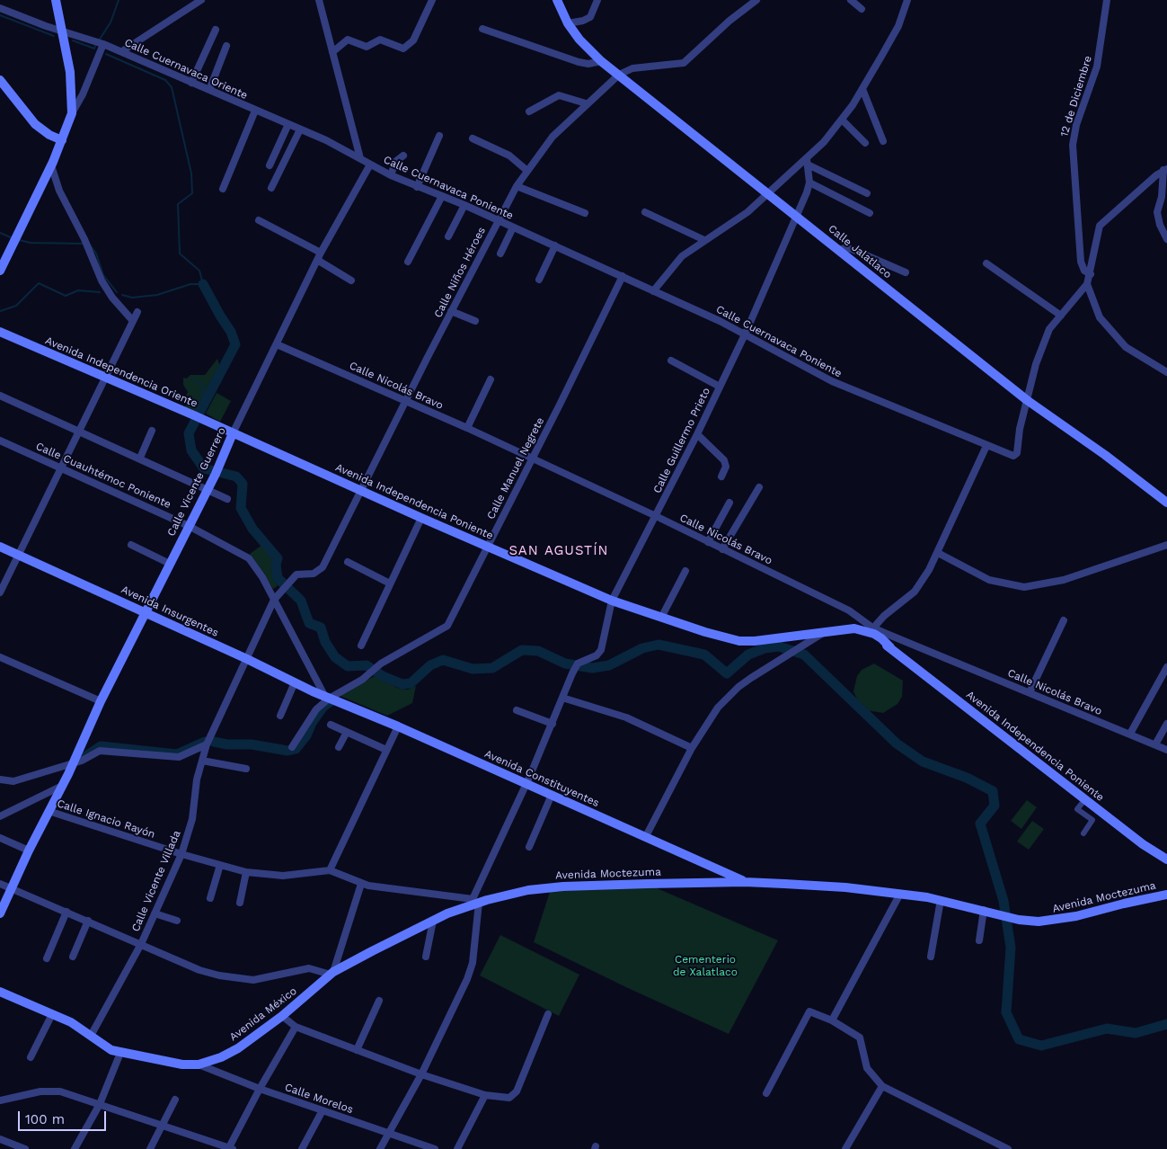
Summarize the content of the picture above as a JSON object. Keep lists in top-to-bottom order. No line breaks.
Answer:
{"streets":{"main road":["Calle Jalatlaco","Avenida Independencia Oriente","Calle Vicente Guerrero","Avenida Independencia Poniente","Avenida Insurgentes","Avenida Constituyentes","Avenida Moctezuma","Avenida México"],"street":["Calle Cuernavaca Oriente","12 de Diciembre","Calle Cuernavaca Poniente","Calle Niños Héroes","Calle Nicolás Bravo","Calle Guillermo Prieto","Calle Manuel Negrete","Calle Cuauhtémoc Poniente","Calle Ignacio Rayón","Calle Vicente Villada","Calle Morelos"]},"crossings":[["Calle Cuernavaca Oriente","Calle Cuernavaca Poniente"],["Calle Cuernavaca Poniente","Calle Jalatlaco"],["Calle Cuernavaca Poniente","Calle Niños Héroes"],["Calle Cuernavaca Poniente","Calle Guillermo Prieto"],["Calle Cuernavaca Poniente","Calle Manuel Negrete"],["Calle Cuernavaca Poniente","Calle Vicente Guerrero"],["Calle Jalatlaco","Calle Niños Héroes"],["Calle Jalatlaco","Calle Guillermo Prieto"],["Calle Niños Héroes","Calle Nicolás Bravo"],["Calle Niños Héroes","Avenida Independencia Poniente"],["Calle Niños Héroes","Calle Vicente Villada"],["Avenida Independencia Oriente","Calle Vicente Guerrero"],["Avenida Independencia Oriente","Avenida Independencia Poniente"],["Calle Nicolás Bravo","Calle Guillermo Prieto"],["Calle Nicolás Bravo","Calle Manuel Negrete"],["Calle Nicolás Bravo","Calle Vicente Guerrero"],["Calle Nicolás Bravo","Avenida Independencia Poniente"],["Calle Guillermo Prieto","Avenida Independencia Poniente"],["Calle Manuel Negrete","Calle Cuauhtémoc Poniente"],["Calle Manuel Negrete","Avenida Independencia Poniente"],["Calle Manuel Negrete","Avenida Insurgentes"],["Calle Manuel Negrete","Avenida Constituyentes"],["Calle Cuauhtémoc Poniente","Calle Vicente Guerrero"],["Calle Cuauhtémoc Poniente","Avenida Insurgentes"],["Calle Cuauhtémoc Poniente","Avenida Constituyentes"],["Calle Cuauhtémoc Poniente","Calle Vicente Villada"],["Calle Vicente Guerrero","Avenida Independencia Poniente"],["Calle Vicente Guerrero","Avenida Insurgentes"],["Calle Vicente Guerrero","Calle Ignacio Rayón"],["Avenida Insurgentes","Avenida Constituyentes"],["Avenida Insurgentes","Calle Vicente Villada"],["Avenida Constituyentes","Avenida Moctezuma"],["Calle Ignacio Rayón","Calle Vicente Villada"],["Avenida Moctezuma","Avenida México"],["Avenida México","Calle Morelos"]],"districts":["SAN AGUSTÍN"],"parks":["Cementerio de Xalatlaco"],"scale_bar":"100 m"}
